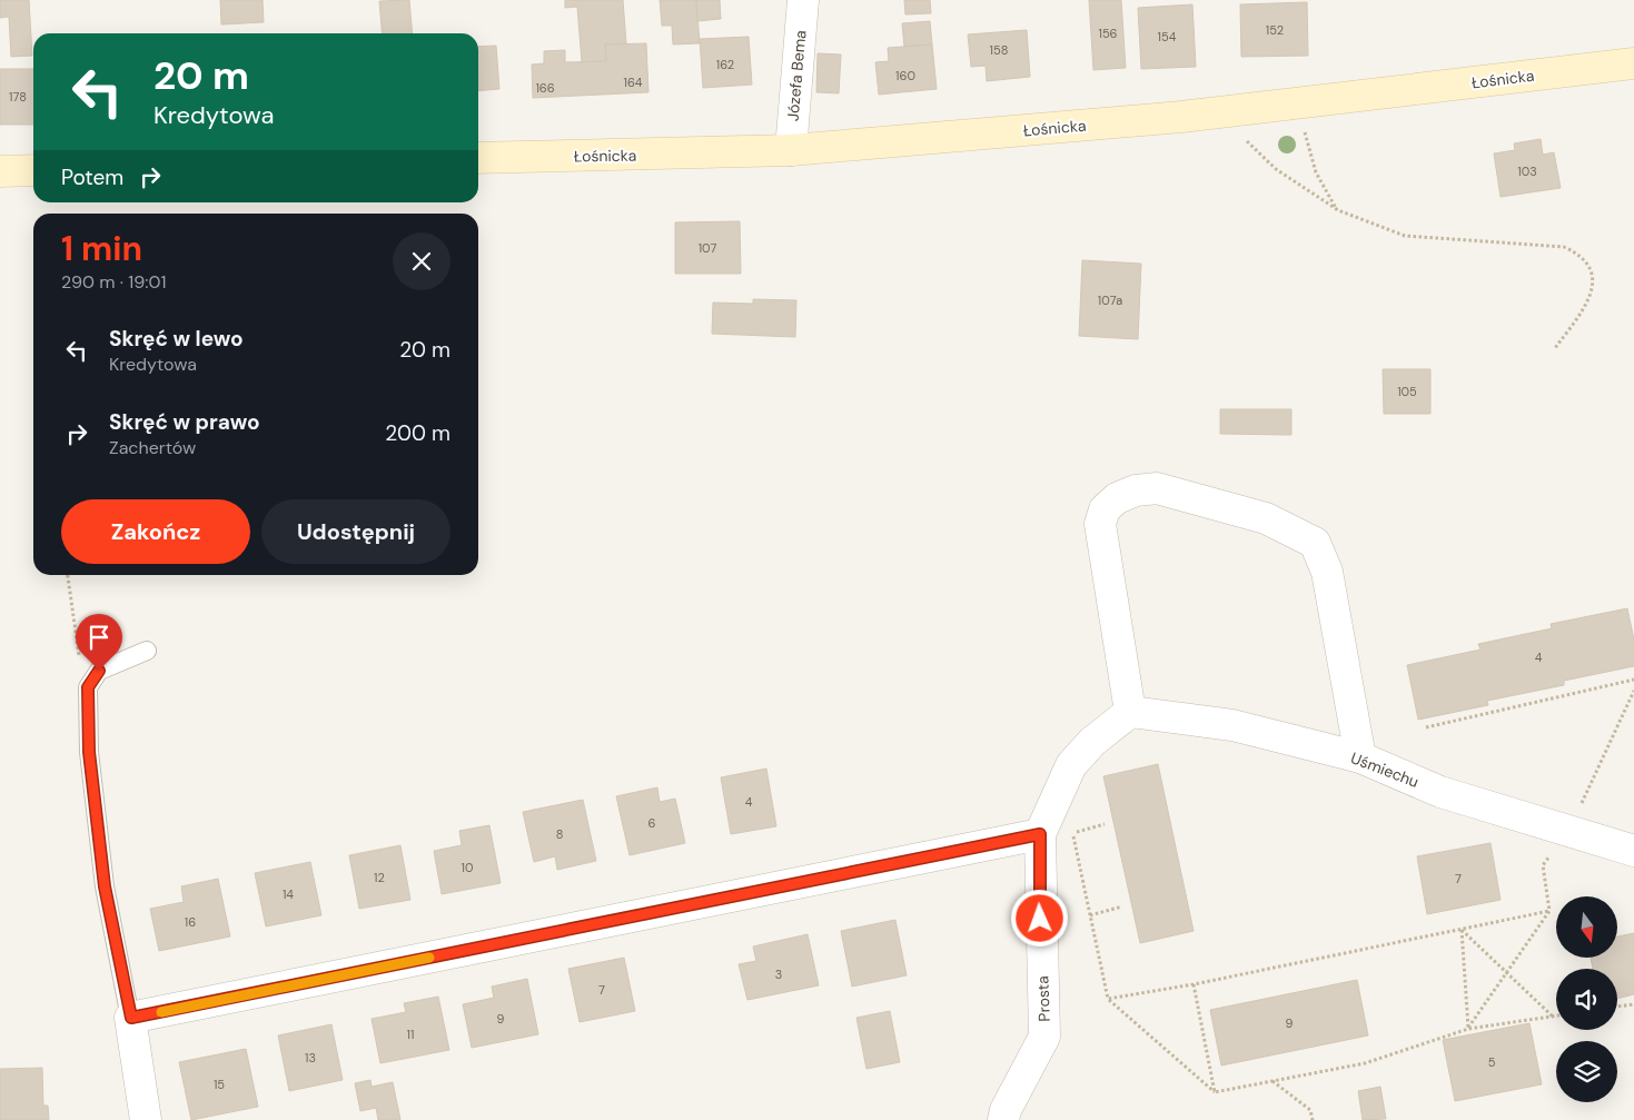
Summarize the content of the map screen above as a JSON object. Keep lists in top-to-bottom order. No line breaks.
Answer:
{"streets":{"street":["Józefa Bema","Łośnicka","Uśmiechu","Prosta"]},"crossings":[["Józefa Bema","Łośnicka"]],"house_numbers":["152","156","154","158","162","160","164","166","178","103","107","107a","105","4","4","6","8","10","12","7","14","16","3","7","9","9","11","13","5","15"],"north":"bottom","page":{"turn":["20 m","Kredytowa"],"then":"Potem","heading":["1 min","290 m · 19:01"],"list":[{"name":"Skręć w lewo","note":"Kredytowa","value":"20 m"},{"name":"Skręć w prawo","note":"Zachertów","value":"200 m"}],"buttons":["Zakończ","Udostępnij"]}}
